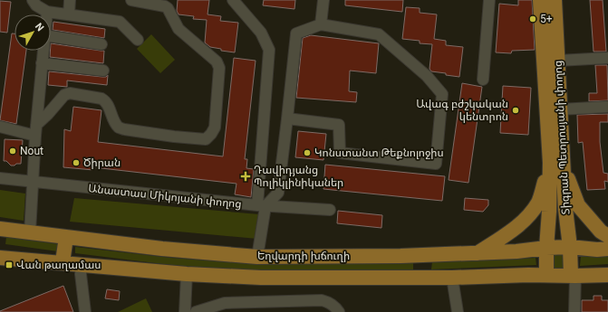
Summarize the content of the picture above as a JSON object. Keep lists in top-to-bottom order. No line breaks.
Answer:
{"streets":{"main road":["Տիգրան Պետրոսյանի փողոց","Եղվարդի խճուղի"],"street":["Անաստաս Միկոյանի փողոց"]},"crossings":[["Տիգրան Պետրոսյանի փողոց","Եղվարդի խճուղի"]],"places":{"other":["5+","Ավագ բժշկական կենտրոն","Nout","Կոնստանտ Թեքնոլոջիս","Ծիրան"],"health":["Դավիդյանց Պոլիկլինիկաներ"],"transit":["Վան թաղամաս"]},"north":"top right"}
